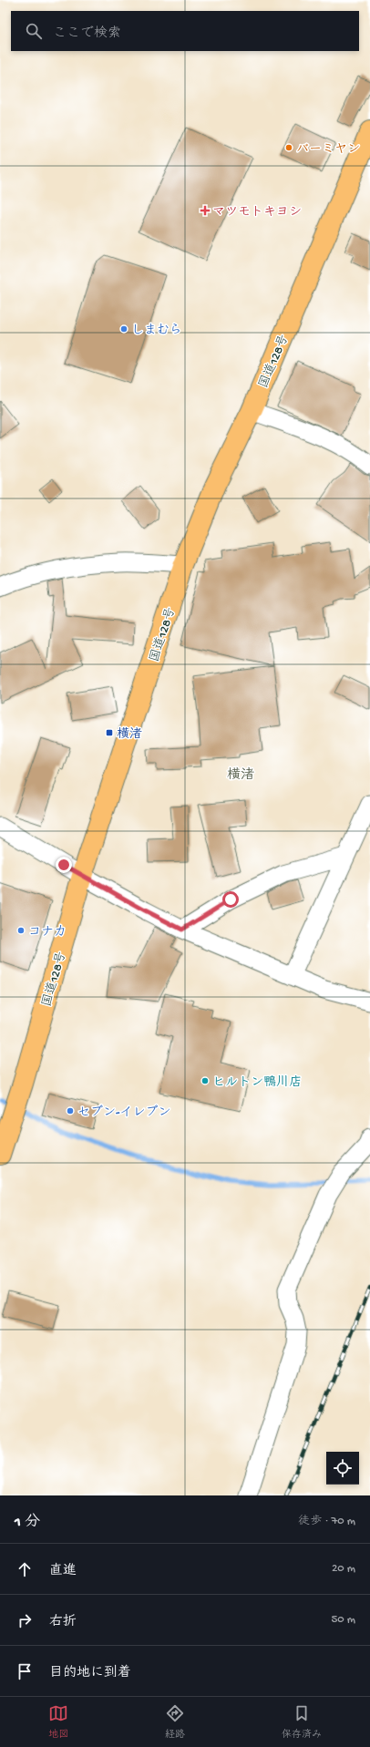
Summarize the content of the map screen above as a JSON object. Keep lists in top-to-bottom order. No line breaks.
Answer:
{"streets":{"highway":["国道128号"]},"districts":["横渚"],"places":{"other":["バーミヤン","しまむら","コナカ","ヒルトン鴨川店","セブン-イレブン"],"health":["マツモトキヨシ"],"transit":["横渚"]},"page":{"search":"ここで検索","heading":["1 分","徒歩 · 70 m"],"list":[["直進","20 m"],["右折","50 m"],"目的地に到着"],"nav":["地図","経路","保存済み"]}}
